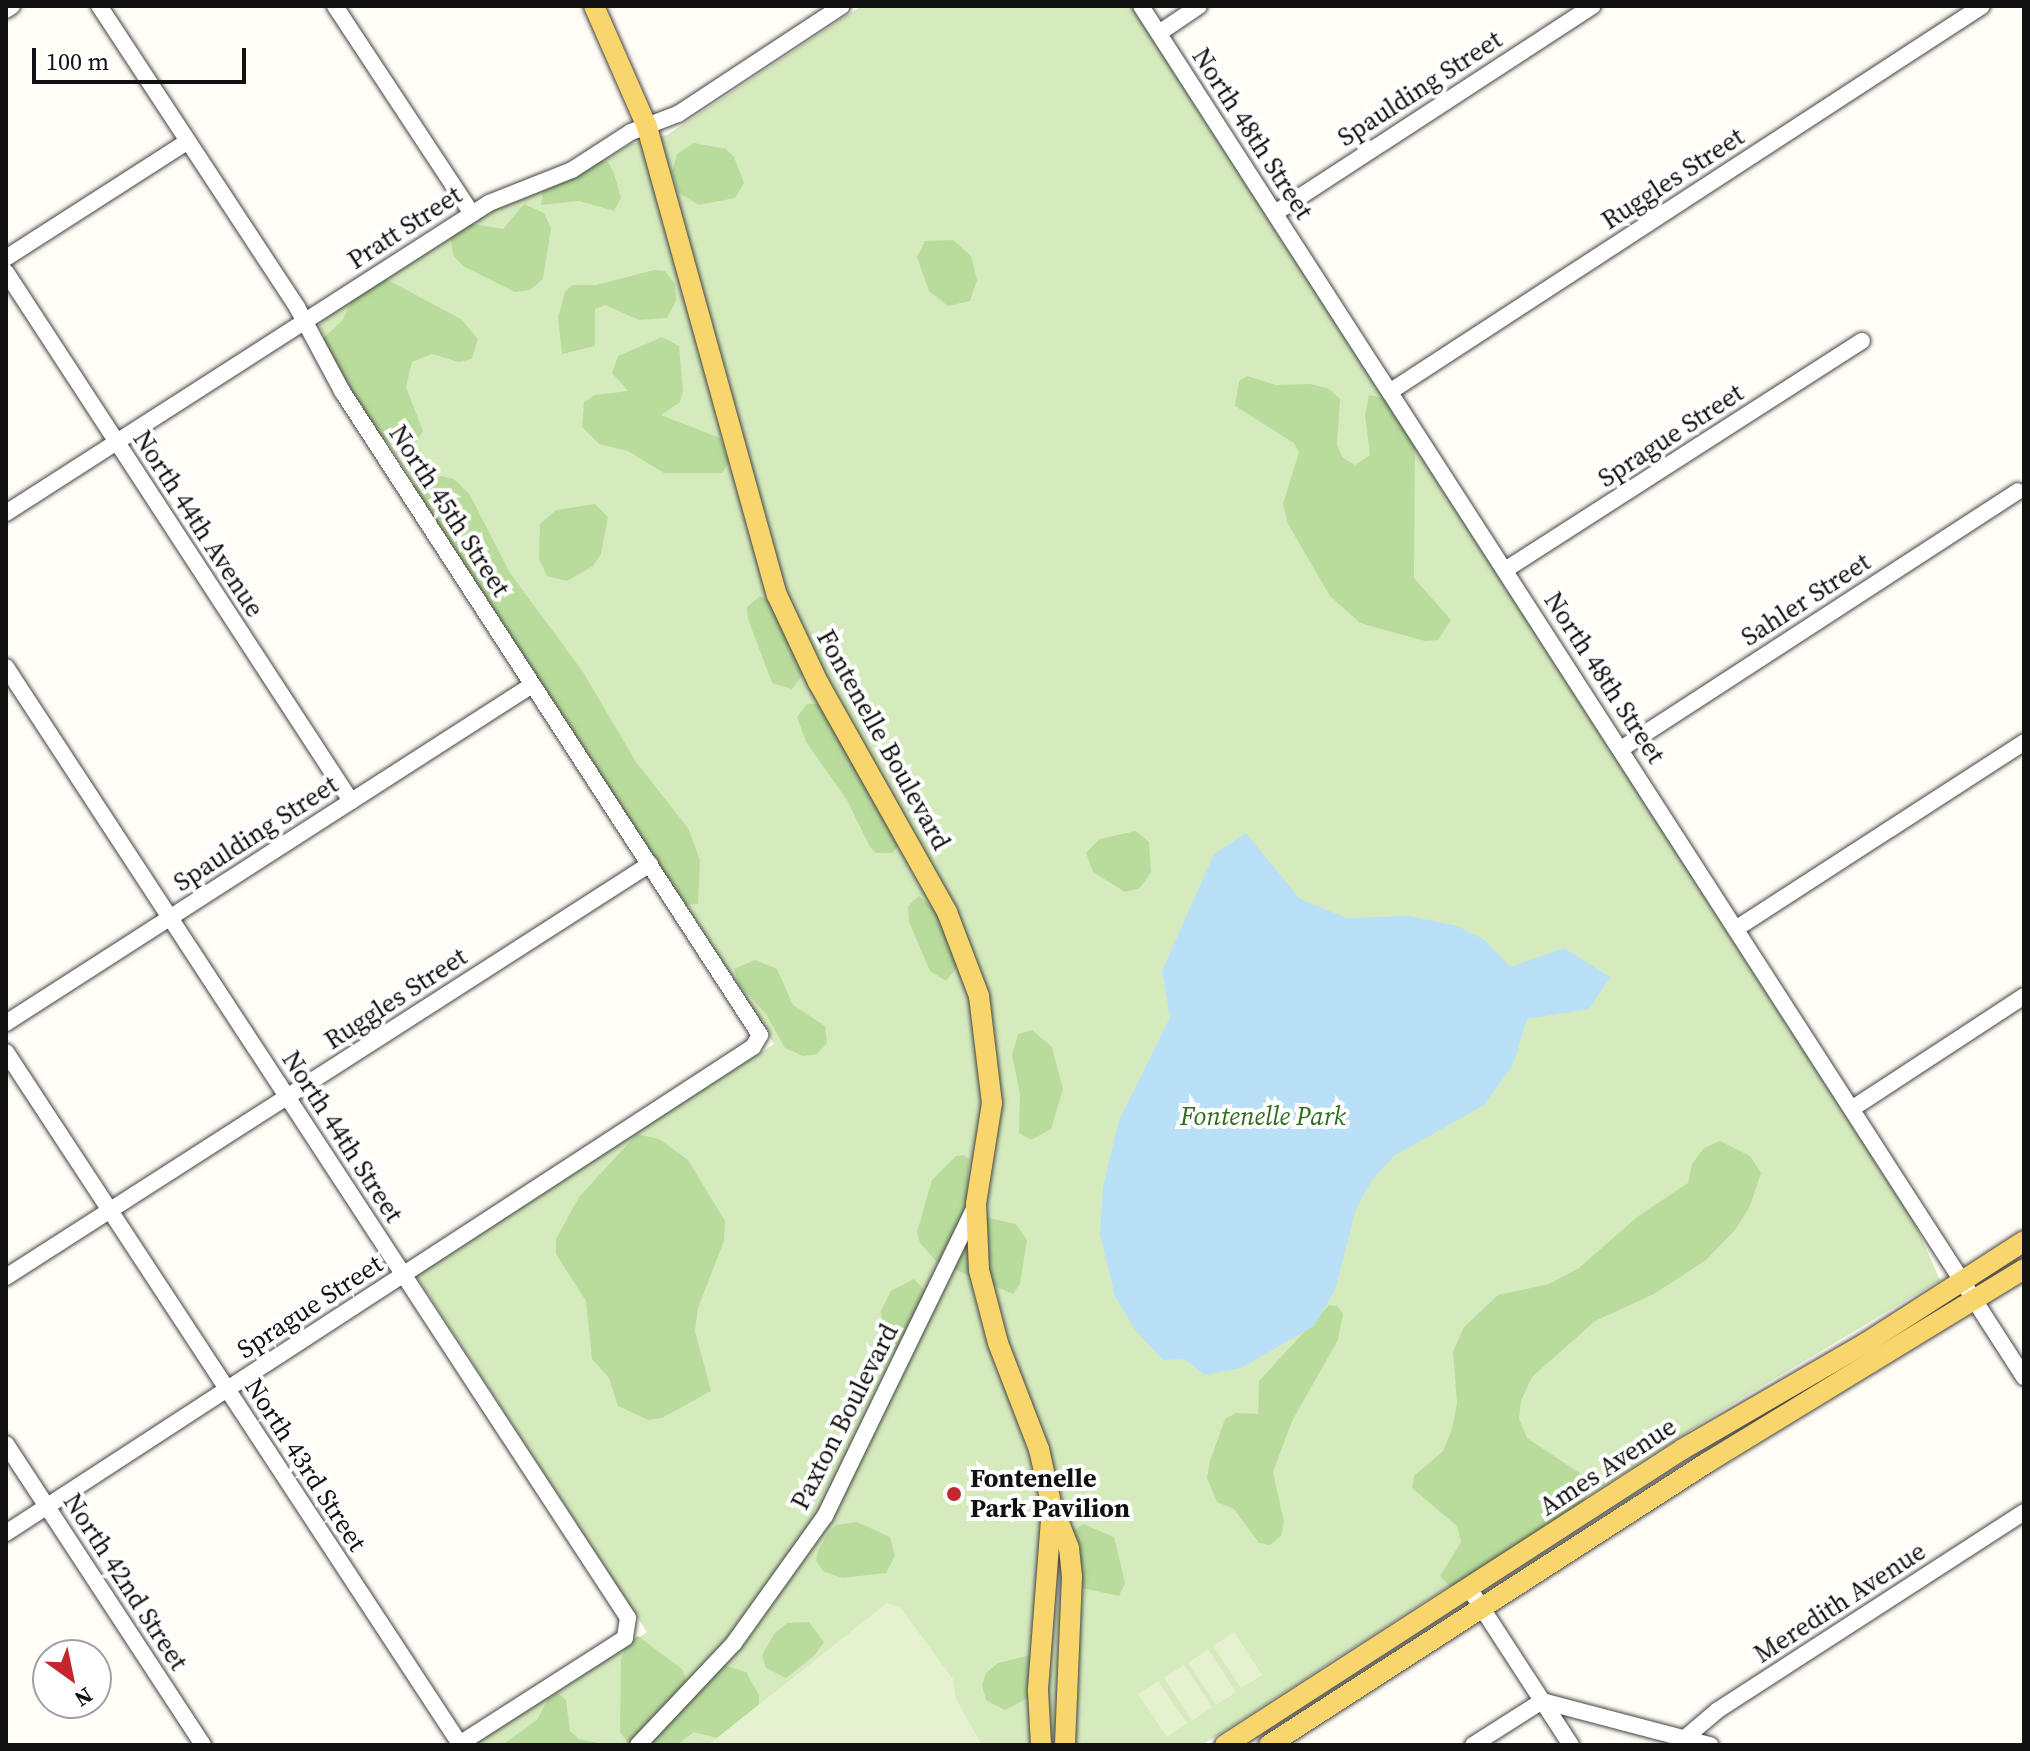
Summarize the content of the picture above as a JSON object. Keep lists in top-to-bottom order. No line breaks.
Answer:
{"streets":{"main road":["Fontenelle Boulevard","Ames Avenue"],"street":["Spaulding Street","North 48th Street","Ruggles Street","Pratt Street","Sprague Street","North 45th Street","North 44th Avenue","Sahler Street","North 44th Street","Paxton Boulevard","North 43rd Street","North 42nd Street","Meredith Avenue"]},"crossings":[["Spaulding Street","North 48th Street"],["Spaulding Street","North 45th Street"],["Spaulding Street","North 44th Avenue"],["Spaulding Street","North 44th Street"],["North 48th Street","Ruggles Street"],["North 48th Street","Sprague Street"],["North 48th Street","Sahler Street"],["North 48th Street","Ames Avenue"],["Ruggles Street","North 45th Street"],["Ruggles Street","North 44th Street"],["Ruggles Street","North 43rd Street"],["Pratt Street","North 45th Street"],["Pratt Street","North 44th Avenue"],["Pratt Street","Fontenelle Boulevard"],["Sprague Street","North 45th Street"],["Sprague Street","North 44th Street"],["Sprague Street","North 43rd Street"],["Sprague Street","North 42nd Street"],["Fontenelle Boulevard","Paxton Boulevard"],["North 44th Street","North 43rd Street"]],"parks":["Fontenelle Park"],"places":["Fontenelle Park Pavilion"],"scale_bar":"100 m","north":"bottom right"}
